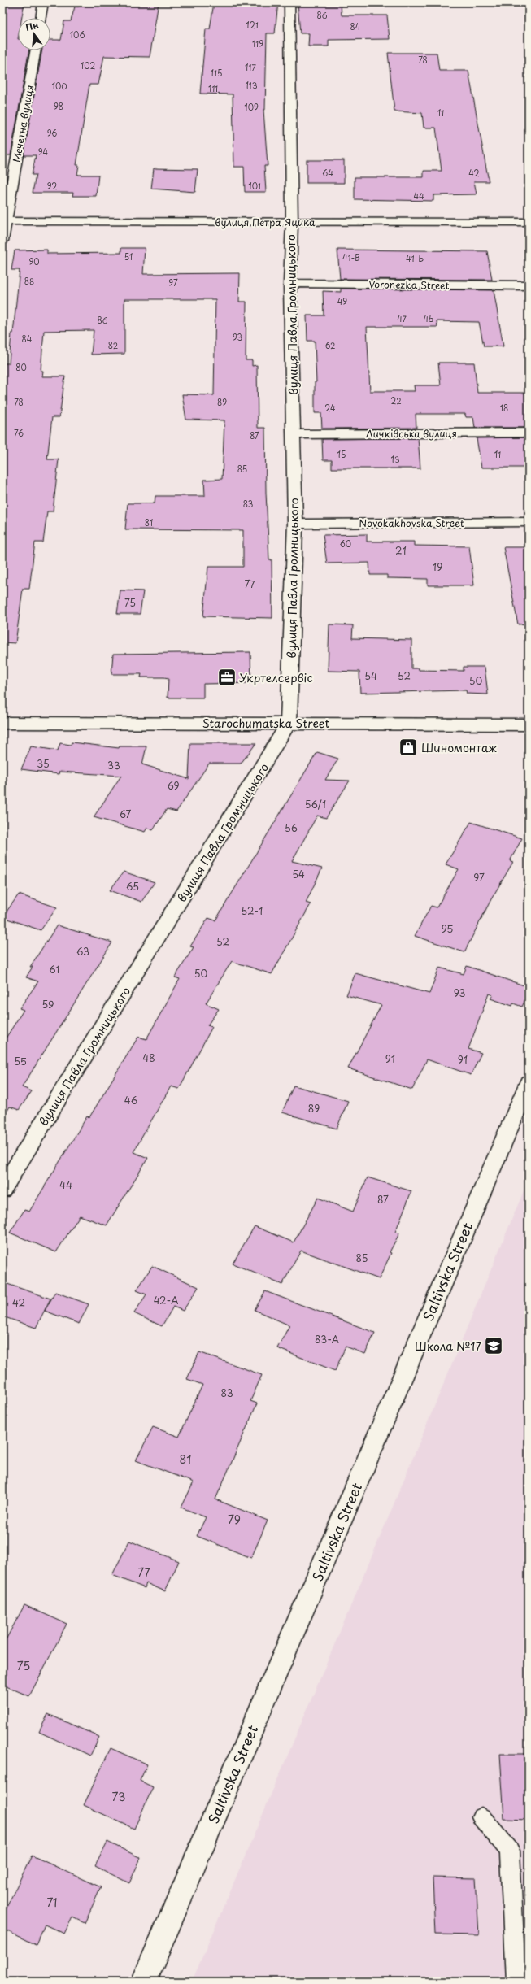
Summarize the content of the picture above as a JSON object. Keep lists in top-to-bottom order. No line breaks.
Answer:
{"streets":{"street":["Мечетна вулиця","вулиця Петра Яцика","Voronezka Street","вулиця Павла Громницького","Личківська вулиця","Novokakhovska Street","Starochumatska Street","Saltivska Street"]},"crossings":[["Мечетна вулиця","вулиця Петра Яцика"],["вулиця Петра Яцика","вулиця Павла Громницького"],["Voronezka Street","вулиця Павла Громницького"],["вулиця Павла Громницького","Личківська вулиця"],["вулиця Павла Громницького","Novokakhovska Street"],["вулиця Павла Громницького","Starochumatska Street"]],"places":{"office":["Укртелсервіс"],"shop":["Шиномонтаж"],"school or university":["Школа №17"]},"house_numbers":["86","121","84","106","119","78","102","117","115","113","100","111","98","109","11","96","94","64","42","92","101","44","51","41-В","41-Б","90","88","97","49","47","45","86","93","84","82","62","80","22","78","89","24","18","76","87","15","11","13","85","83","81","60","21","19","77","75","54","52","50","35","33","69","56/1","67","56","54","97","65","52-1","95","52","63","61","50","93","59","48","91","91","55","46","89","44","87","85","42-А","42","83-А","83","81","79","77","75","73","71"],"north":"top"}
